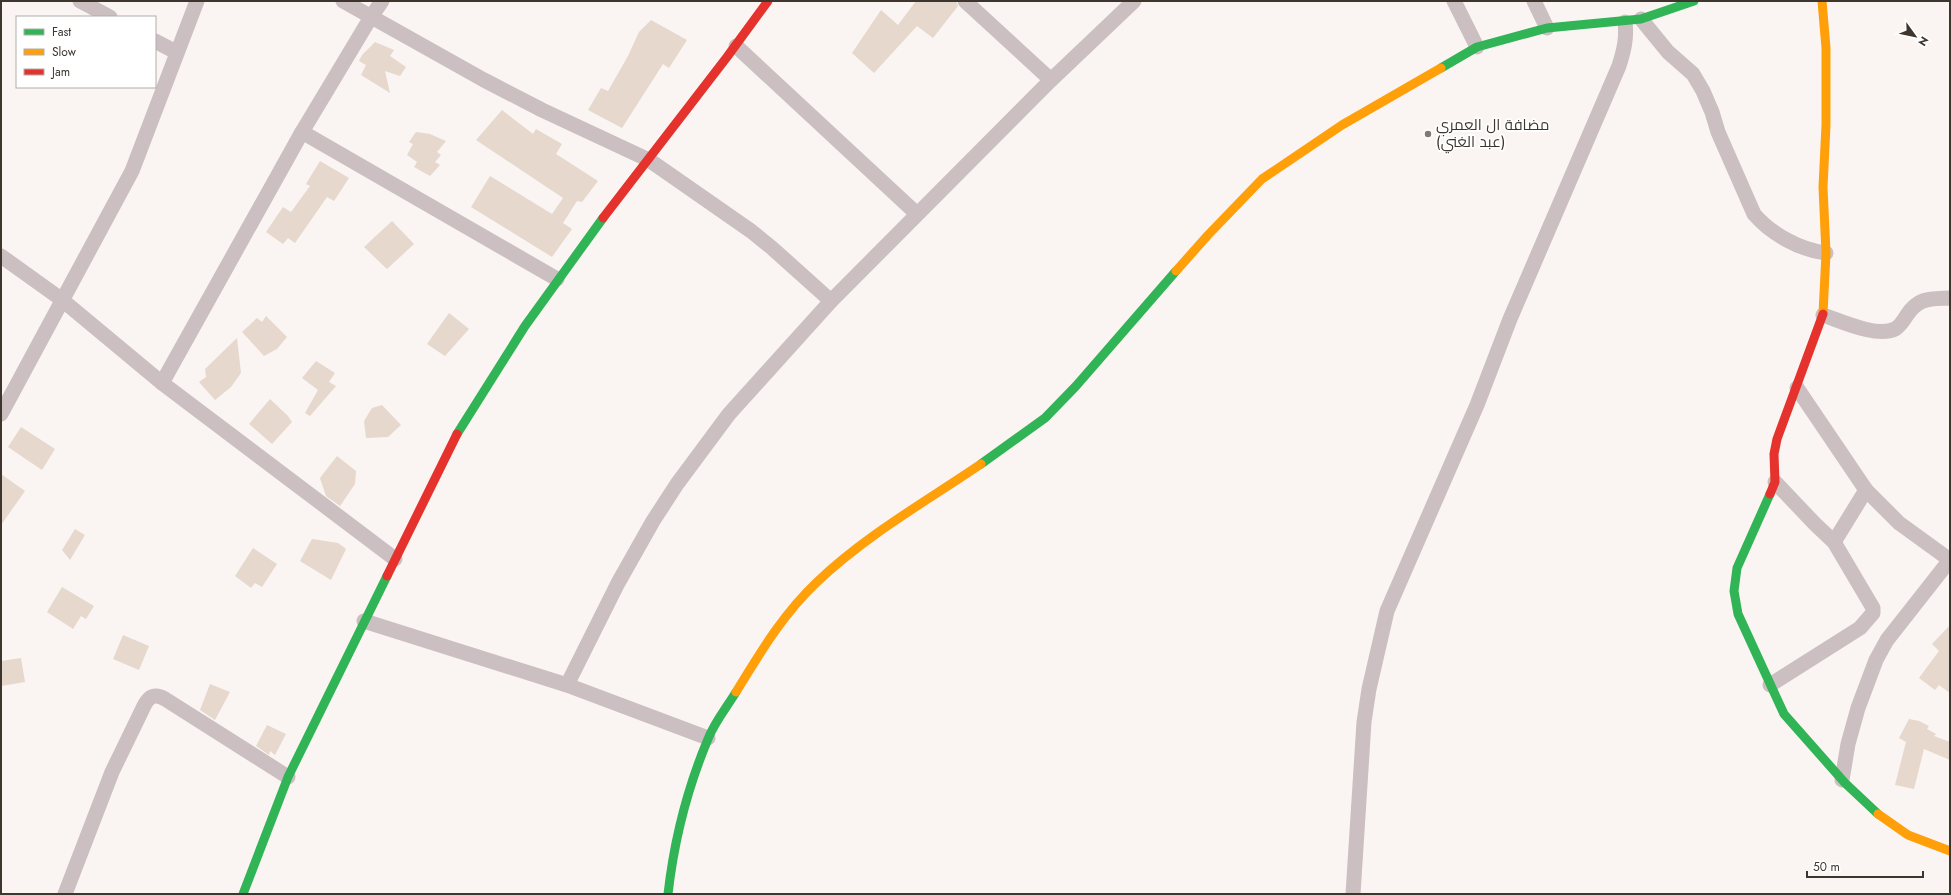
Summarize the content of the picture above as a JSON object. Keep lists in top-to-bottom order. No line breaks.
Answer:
{"places":["مضافة ال العمري (عبد الغني)"],"legend":["Fast","Slow","Jam"],"scale_bar":"50 m","north":"bottom right"}
